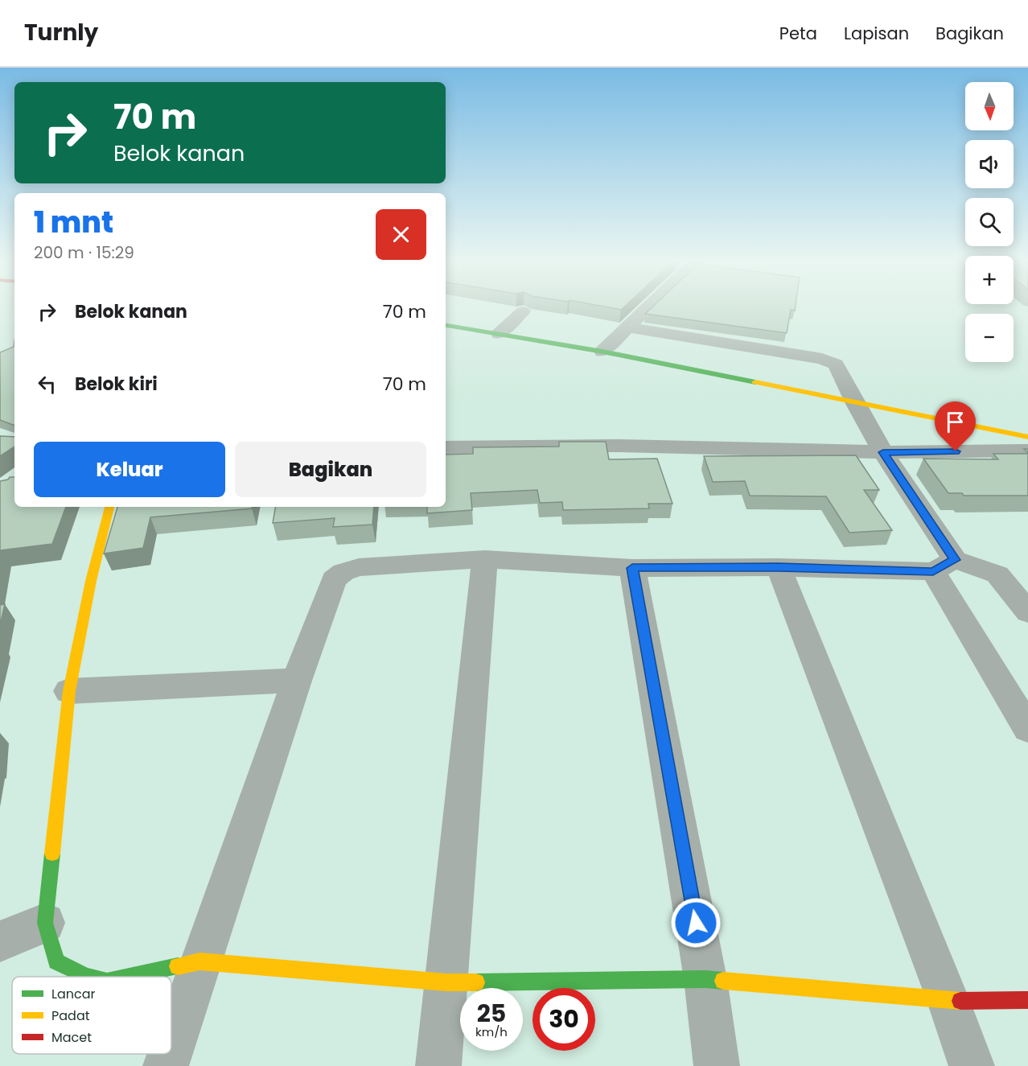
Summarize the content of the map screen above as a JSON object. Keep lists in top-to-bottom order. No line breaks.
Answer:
{"legend":["Lancar","Padat","Macet"],"north":"bottom","page":{"header":"Turnly","nav":["Peta","Lapisan","Bagikan"],"map_buttons":["+","−"],"turn":["70 m","Belok kanan"],"heading":["1 mnt","200 m · 15:29"],"list":[{"name":"Belok kanan","value":"70 m"},{"name":"Belok kiri","value":"70 m"}],"buttons":["Keluar","Bagikan"],"speed":"25 km/h","limit":"30"}}
